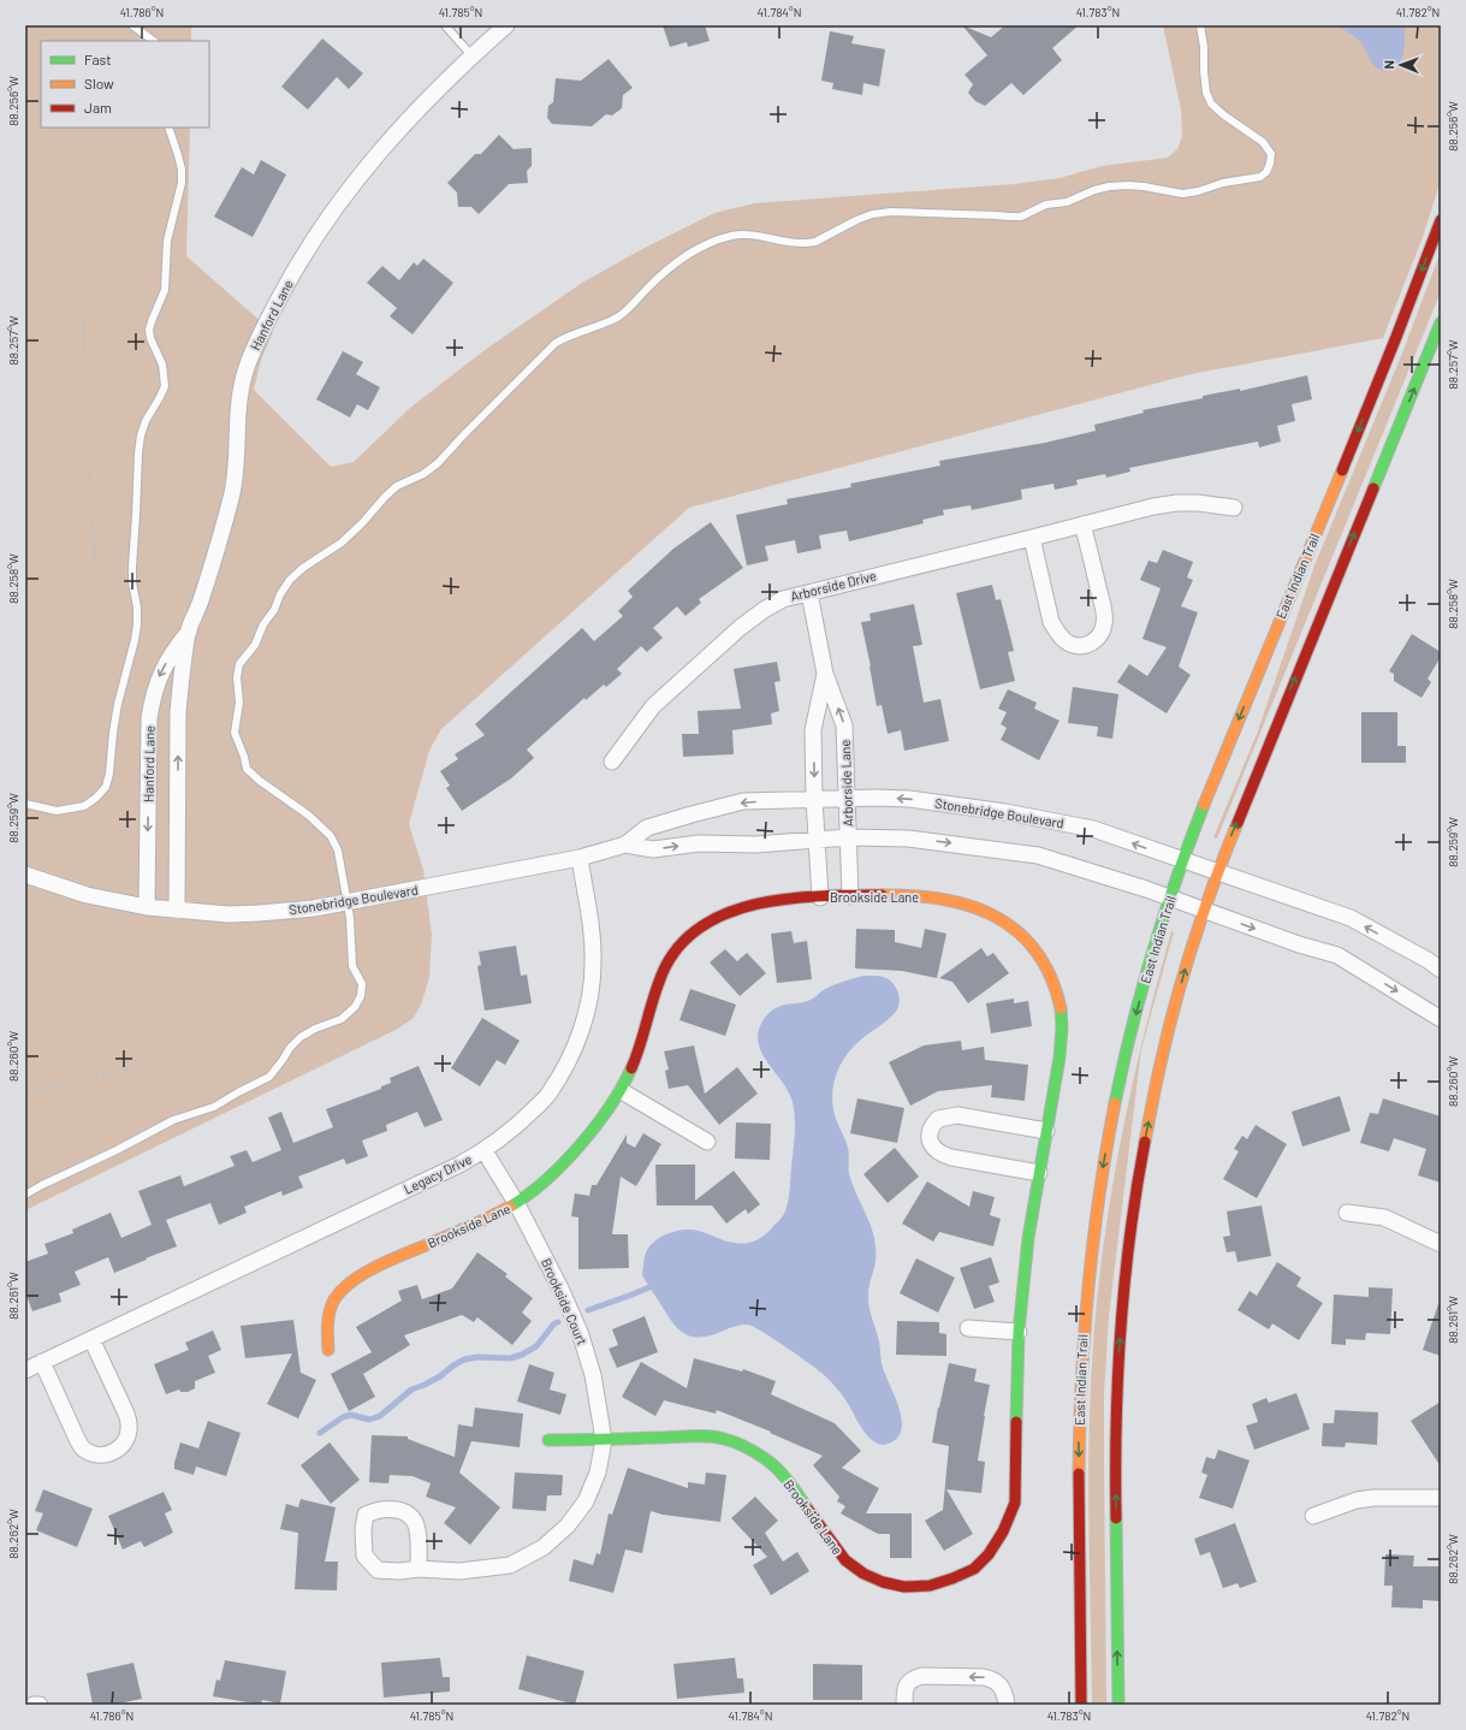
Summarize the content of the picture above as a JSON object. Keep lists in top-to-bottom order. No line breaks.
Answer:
{"streets":{"main road":["East Indian Trail","Brookside Lane"],"street":["Hanford Lane","Arborside Drive","Arborside Lane","Stonebridge Boulevard","Legacy Drive","Brookside Court"]},"crossings":[["Hanford Lane","Stonebridge Boulevard"],["East Indian Trail","Stonebridge Boulevard"],["Arborside Drive","Arborside Lane"],["Arborside Lane","Stonebridge Boulevard"],["Arborside Lane","Brookside Lane"],["Stonebridge Boulevard","Legacy Drive"],["Brookside Lane","Brookside Court"],["Legacy Drive","Brookside Court"]],"legend":["Fast","Slow","Jam"],"north":"left","coordinates":["41.786°N","41.785°N","41.784°N","41.783°N","41.782°N","88.256°W","88.257°W","88.258°W","88.259°W","88.260°W","88.261°W","88.262°W"]}
